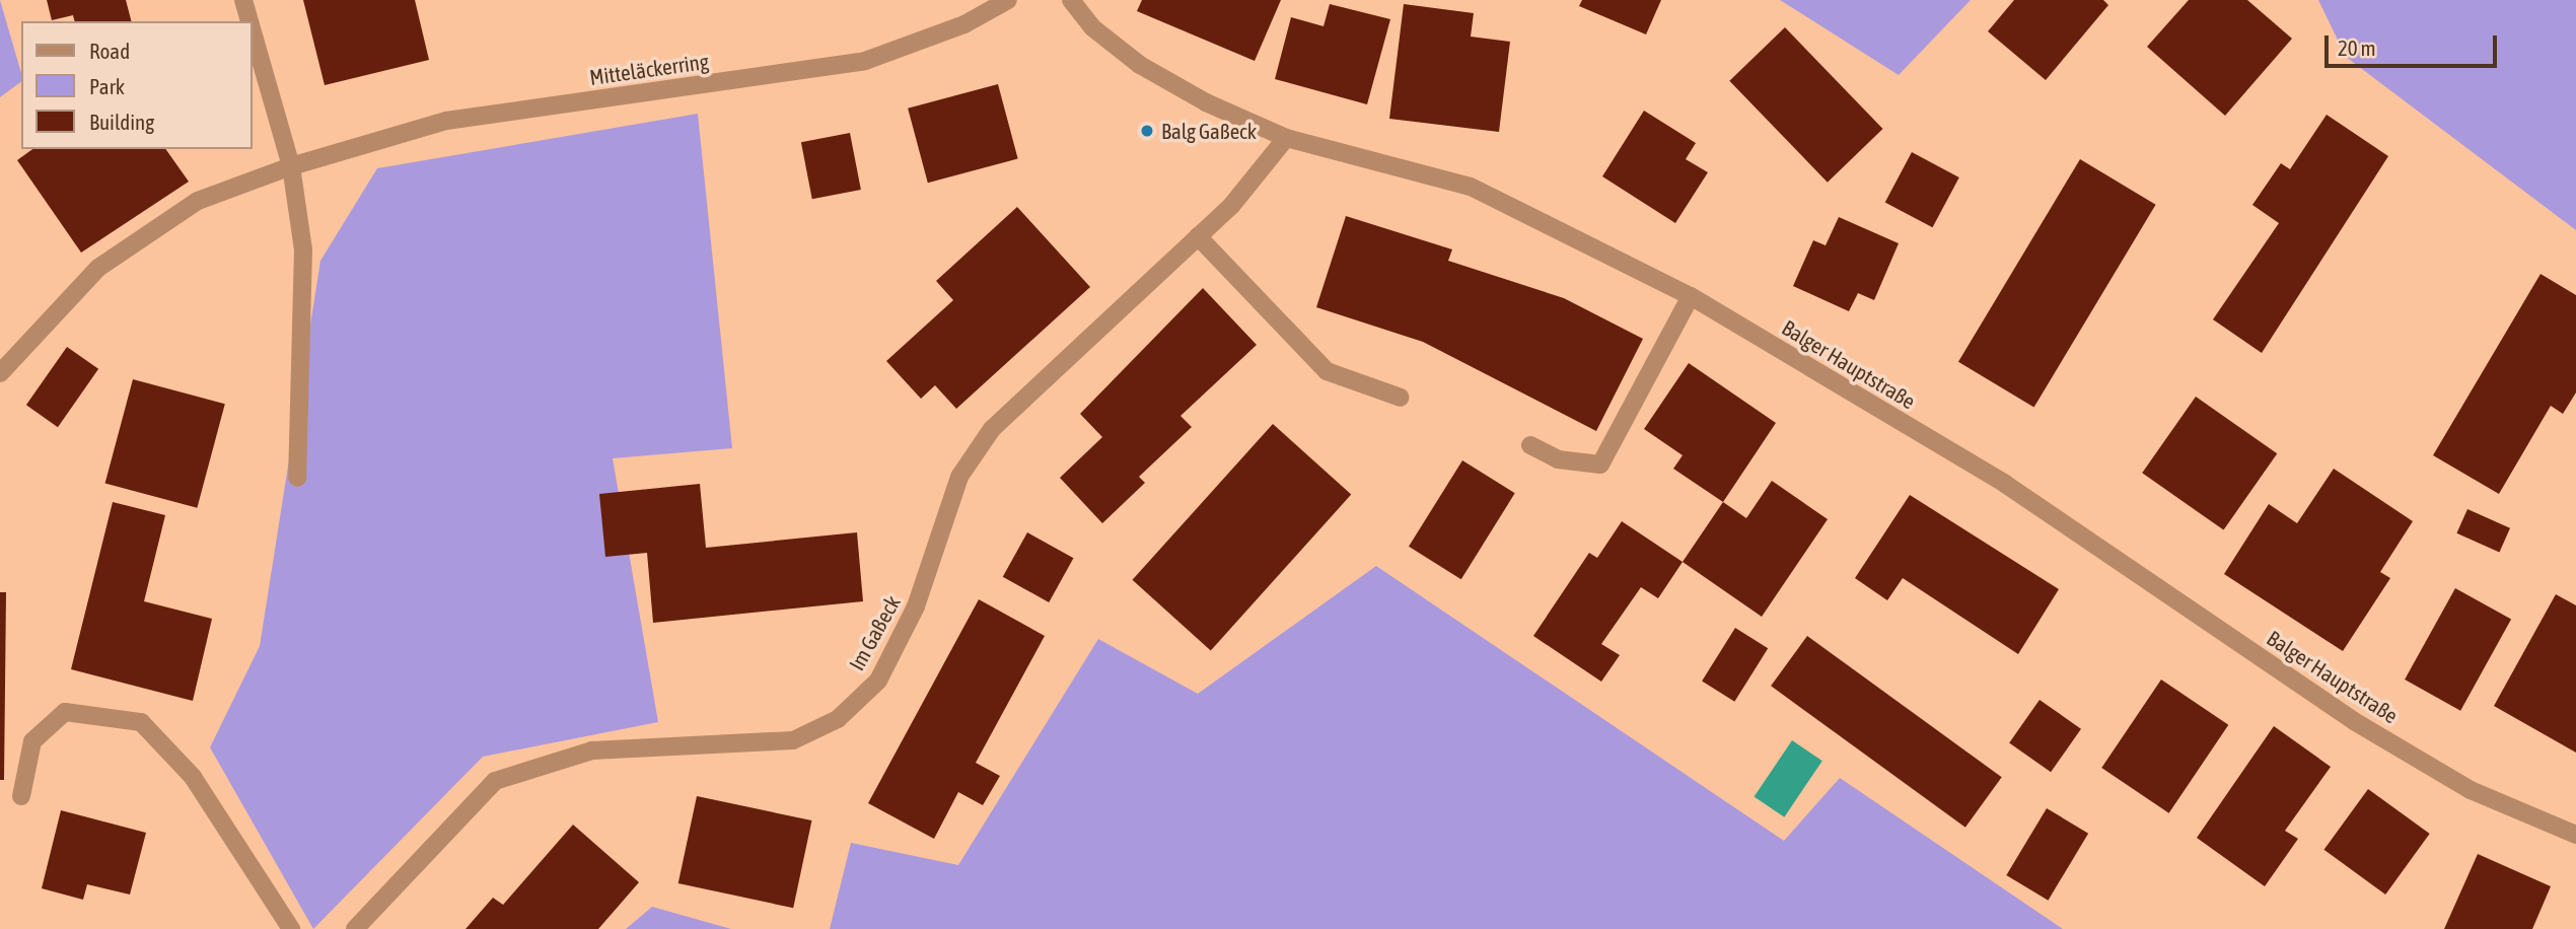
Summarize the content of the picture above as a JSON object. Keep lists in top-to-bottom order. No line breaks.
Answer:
{"streets":{"street":["Mitteläckerring","Balger Hauptstraße","Im Gaßeck"]},"crossings":[["Balger Hauptstraße","Im Gaßeck"]],"places":["Balg Gaßeck"],"legend":["Road","Park","Building"],"scale_bar":"20 m"}
